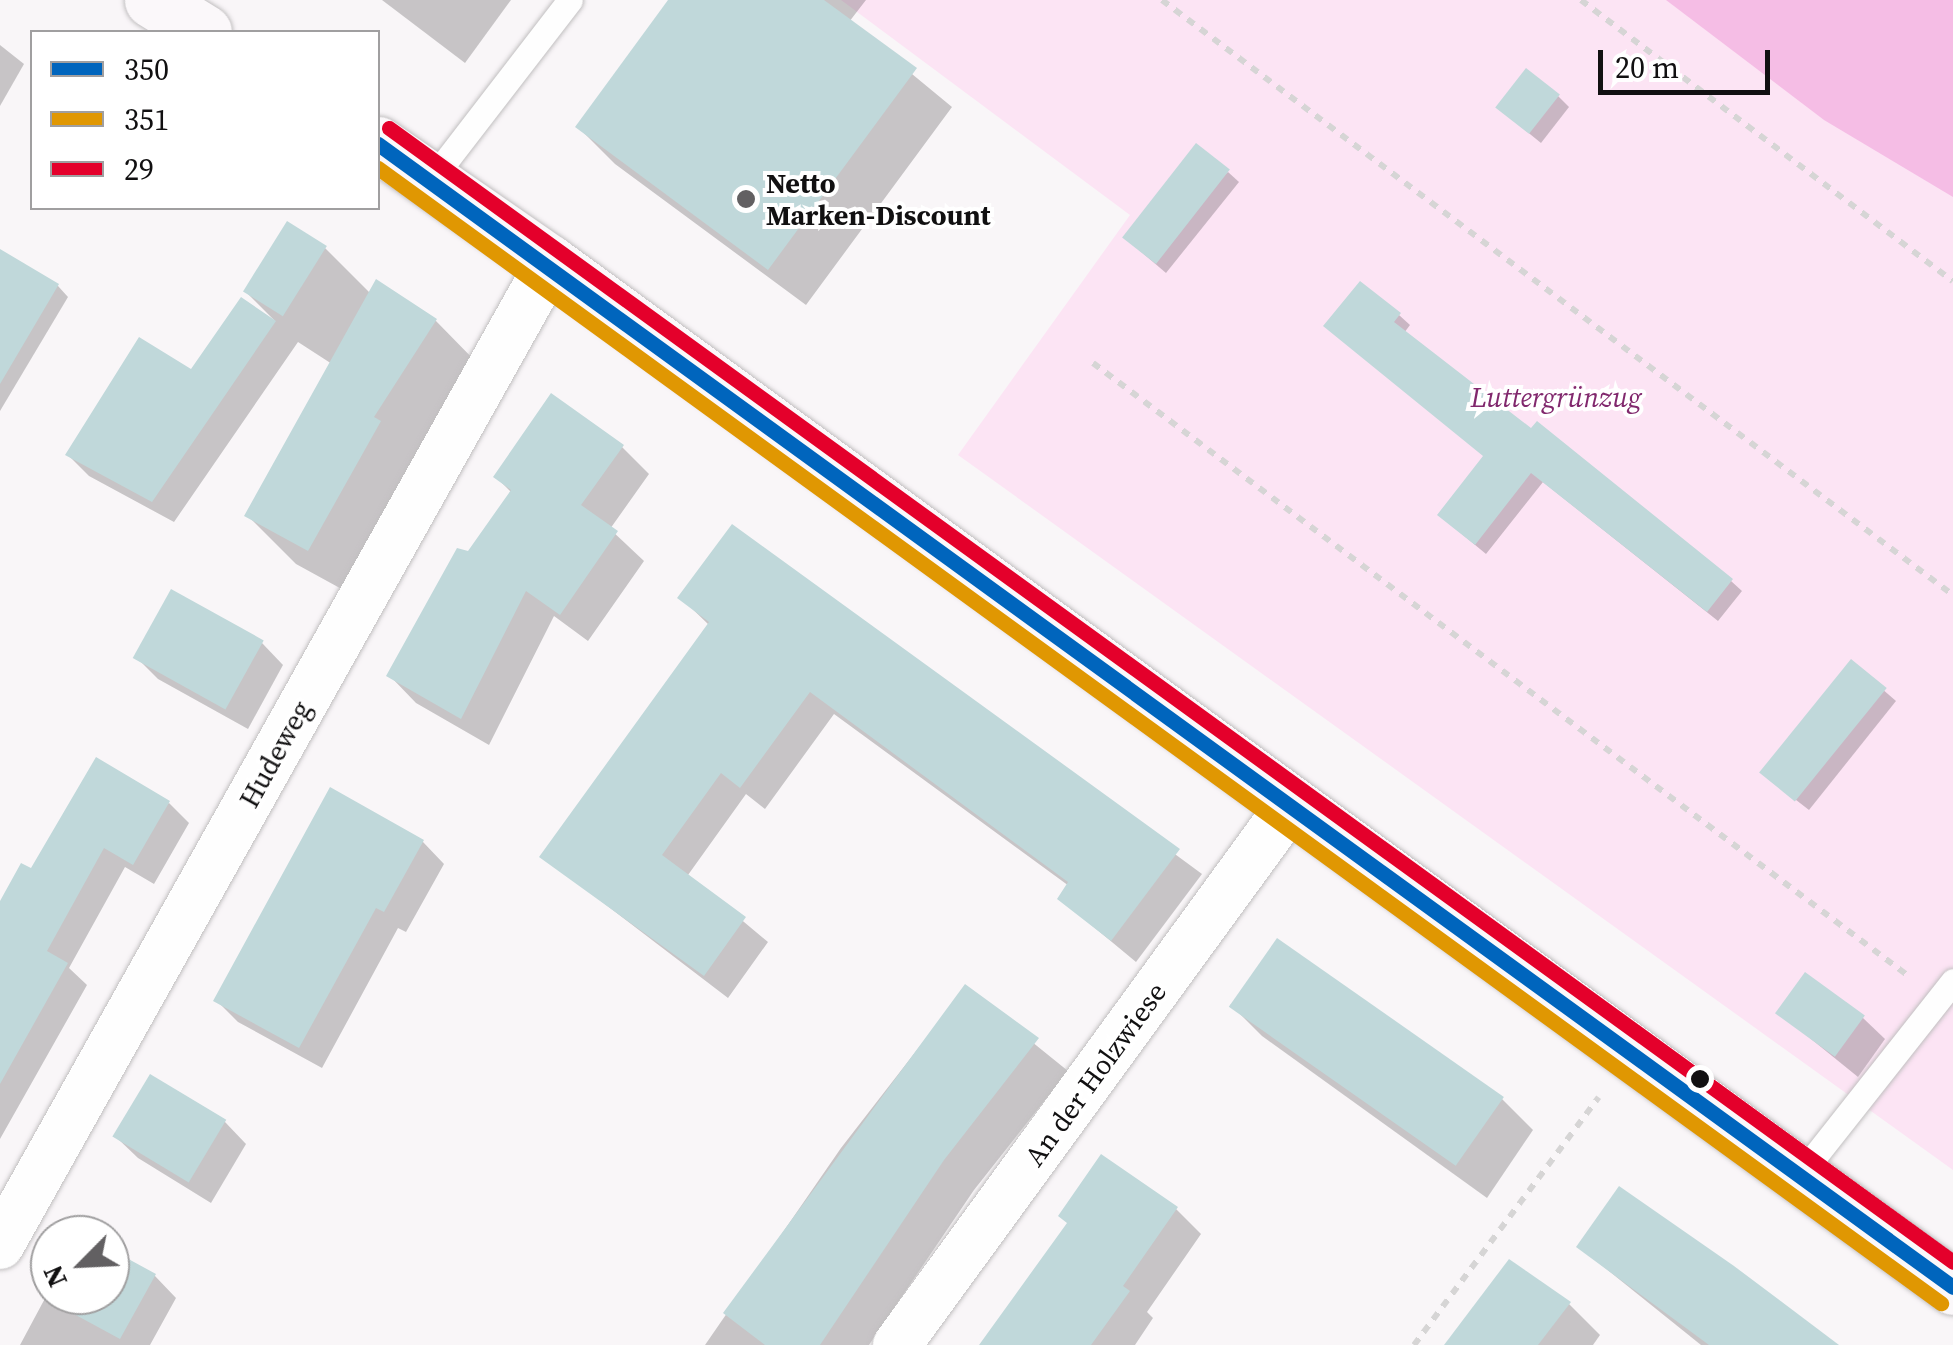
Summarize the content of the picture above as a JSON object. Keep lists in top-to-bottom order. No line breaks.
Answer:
{"streets":{"street":["Hudeweg","An der Holzwiese"]},"parks":["Luttergrünzug"],"places":["Netto Marken-Discount"],"lines":["transit line 29","transit line 350","transit line 351"],"legend":["350","351","29"],"scale_bar":"20 m","north":"bottom left"}
